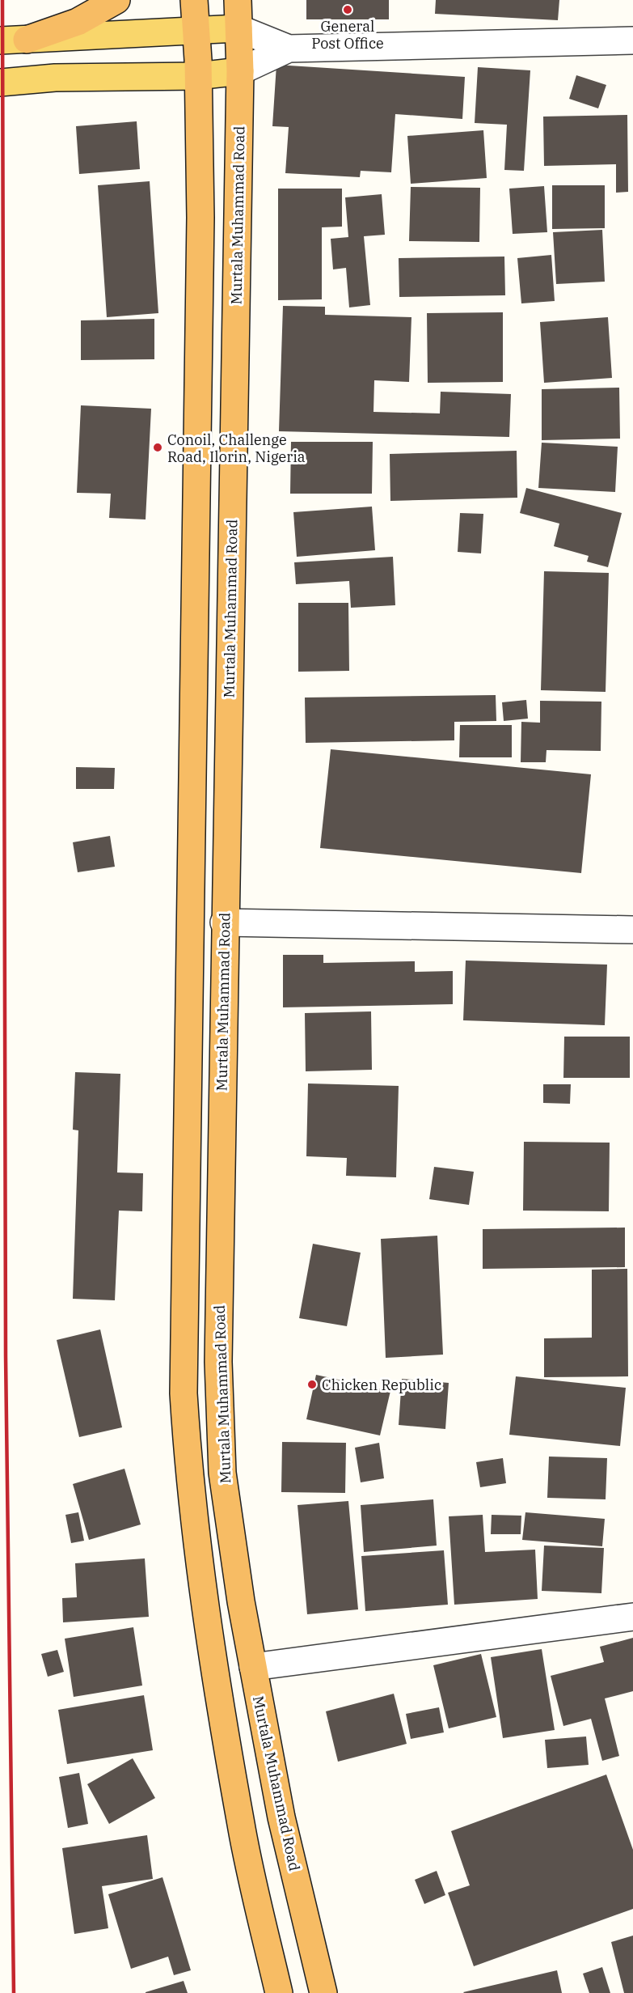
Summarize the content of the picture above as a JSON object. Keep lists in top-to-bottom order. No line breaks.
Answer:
{"streets":{"highway":["Murtala Muhammad Road"]},"places":["General Post Office","Conoil, Challenge Road, Ilorin, Nigeria","Chicken Republic"]}
